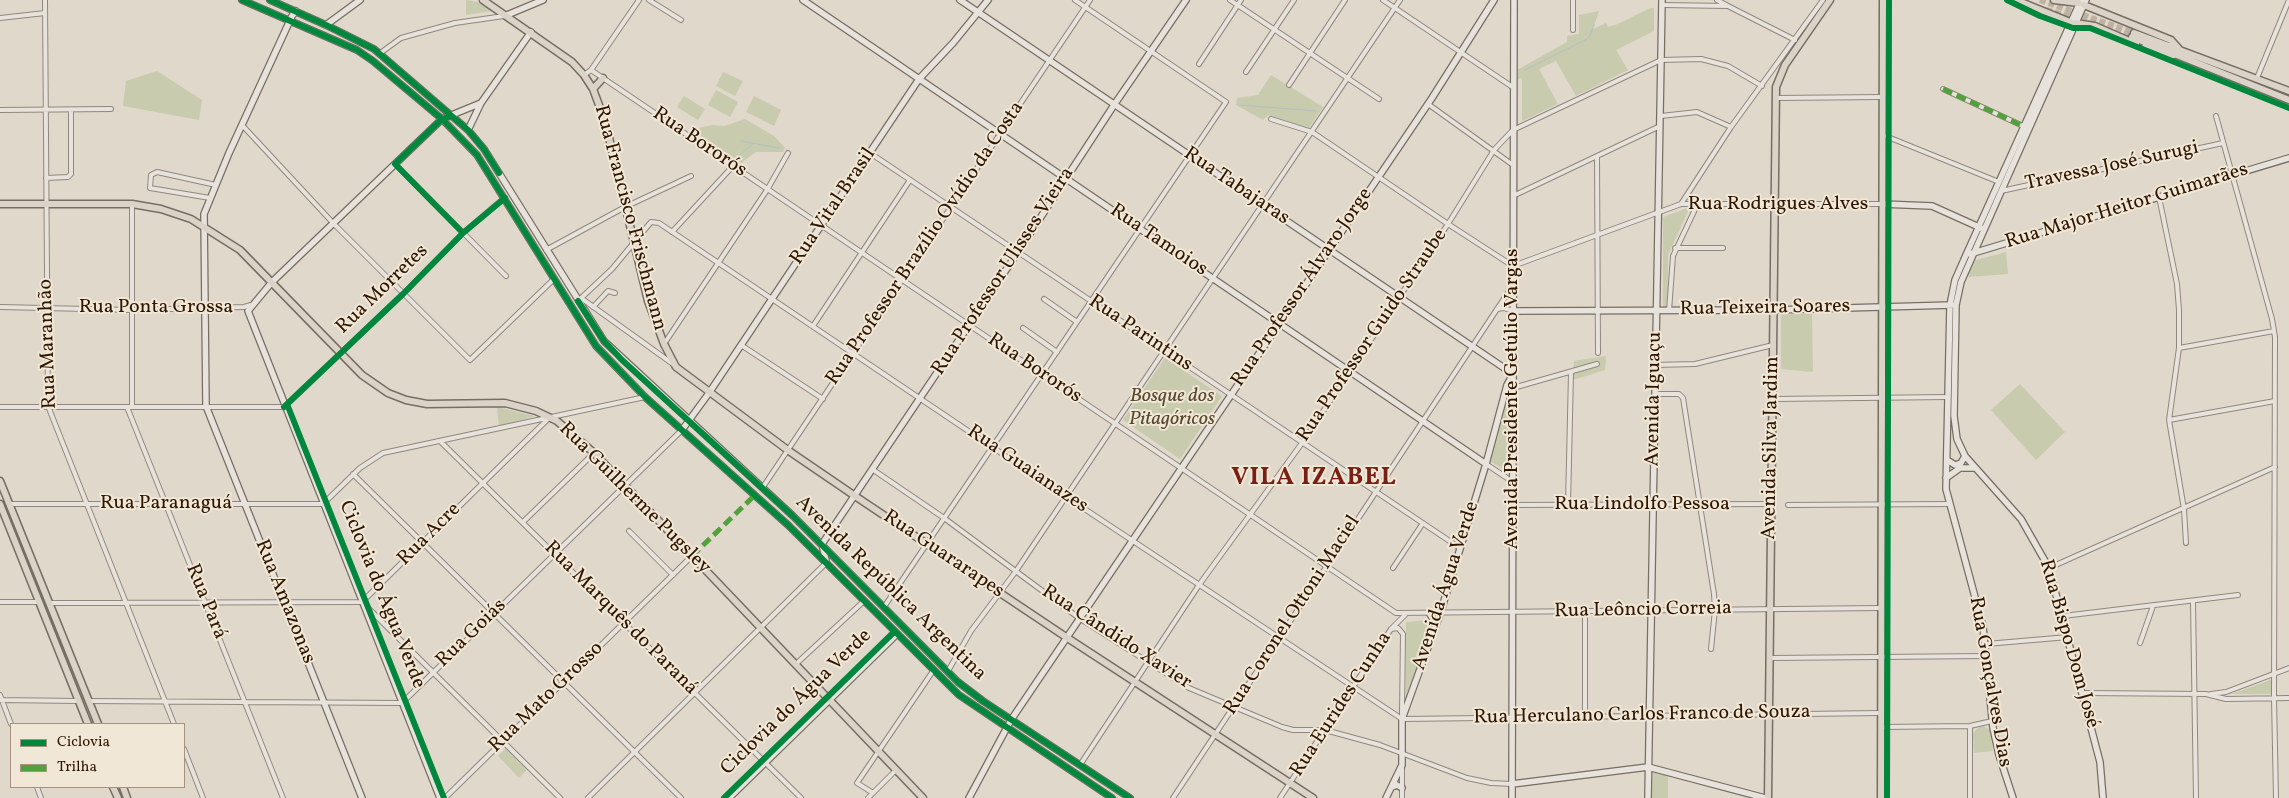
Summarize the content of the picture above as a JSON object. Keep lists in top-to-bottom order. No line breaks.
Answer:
{"streets":{"main road":["Rua Francisco Frischmann","Avenida Silva Jardim","Rua Guilherme Pugsley","Rua Guararapes"],"street":["Rua Bororós","Travessa José Surugi","Rua Tabajaras","Rua Rodrigues Alves","Rua Vital Brasil","Rua Major Heitor Guimarães","Rua Tamoios","Rua Professor Brazílio Ovídio da Costa","Rua Professor Ulisses Vieira","Rua Professor Álvaro Jorge","Rua Morretes","Rua Ponta Grossa","Rua Teixeira Soares","Rua Parintins","Rua Professor Guido Straube","Rua Maranhão","Avenida Presidente Getúlio Vargas","Avenida Iguaçu","Rua Guaianazes","Rua Paranaguá","Rua Lindolfo Pessoa","Rua Acre","Avenida Água Verde","Avenida República Argentina","Rua Pará","Rua Amazonas","Rua Leôncio Correia","Rua Coronel Ottoni Maciel","Rua Marquês do Paraná","Rua Goiás","Rua Cândido Xavier","Rua Bispo Dom José","Rua Gonçalves Dias","Rua Mato Grosso","Rua Eurides Cunha","Rua Herculano Carlos Franco de Souza"],"cycle path":["Ciclovia do Água Verde"]},"crossings":[["Rua Bororós","Rua Vital Brasil"],["Rua Bororós","Rua Professor Brazílio Ovídio da Costa"],["Rua Bororós","Rua Professor Ulisses Vieira"],["Rua Bororós","Rua Professor Álvaro Jorge"],["Rua Bororós","Rua Professor Guido Straube"],["Rua Bororós","Rua Leôncio Correia"],["Rua Bororós","Rua Coronel Ottoni Maciel"],["Rua Bororós","Rua Eurides Cunha"],["Rua Tabajaras","Rua Vital Brasil"],["Rua Tabajaras","Rua Professor Brazílio Ovídio da Costa"],["Rua Tabajaras","Rua Professor Ulisses Vieira"],["Rua Tabajaras","Rua Professor Álvaro Jorge"],["Rua Tabajaras","Rua Professor Guido Straube"],["Rua Tabajaras","Avenida Presidente Getúlio Vargas"],["Rua Tabajaras","Avenida Água Verde"],["Rua Tabajaras","Rua Coronel Ottoni Maciel"],["Rua Rodrigues Alves","Avenida Presidente Getúlio Vargas"],["Rua Rodrigues Alves","Avenida Iguaçu"],["Rua Rodrigues Alves","Avenida Silva Jardim"],["Rua Vital Brasil","Rua Tamoios"],["Rua Vital Brasil","Rua Parintins"],["Rua Vital Brasil","Rua Guaianazes"],["Rua Vital Brasil","Rua Guararapes"],["Rua Vital Brasil","Avenida República Argentina"],["Rua Vital Brasil","Rua Goiás"],["Rua Francisco Frischmann","Rua Guaianazes"],["Rua Francisco Frischmann","Rua Guararapes"],["Rua Tamoios","Rua Professor Brazílio Ovídio da Costa"],["Rua Tamoios","Rua Professor Ulisses Vieira"],["Rua Tamoios","Rua Professor Álvaro Jorge"],["Rua Tamoios","Rua Professor Guido Straube"],["Rua Tamoios","Avenida Presidente Getúlio Vargas"],["Rua Tamoios","Avenida Água Verde"],["Rua Tamoios","Rua Coronel Ottoni Maciel"],["Rua Professor Brazílio Ovídio da Costa","Rua Parintins"],["Rua Professor Brazílio Ovídio da Costa","Rua Guaianazes"],["Rua Professor Brazílio Ovídio da Costa","Rua Guararapes"],["Rua Professor Brazílio Ovídio da Costa","Avenida República Argentina"],["Rua Professor Ulisses Vieira","Rua Parintins"],["Rua Professor Ulisses Vieira","Rua Guaianazes"],["Rua Professor Ulisses Vieira","Rua Guararapes"],["Rua Professor Ulisses Vieira","Avenida República Argentina"],["Rua Professor Ulisses Vieira","Rua Cândido Xavier"],["Rua Professor Álvaro Jorge","Rua Parintins"],["Rua Professor Álvaro Jorge","Rua Guaianazes"],["Rua Professor Álvaro Jorge","Rua Guararapes"],["Rua Professor Álvaro Jorge","Avenida República Argentina"],["Rua Professor Álvaro Jorge","Rua Cândido Xavier"],["Rua Morretes","Rua Guilherme Pugsley"],["Rua Morretes","Avenida República Argentina"],["Rua Ponta Grossa","Rua Maranhão"],["Rua Ponta Grossa","Rua Pará"],["Rua Teixeira Soares","Avenida Presidente Getúlio Vargas"],["Rua Teixeira Soares","Avenida Iguaçu"],["Rua Teixeira Soares","Avenida Silva Jardim"],["Rua Teixeira Soares","Rua Bispo Dom José"],["Rua Teixeira Soares","Rua Gonçalves Dias"],["Rua Parintins","Rua Professor Guido Straube"],["Rua Parintins","Avenida Água Verde"],["Rua Parintins","Rua Coronel Ottoni Maciel"],["Rua Professor Guido Straube","Avenida Presidente Getúlio Vargas"],["Rua Professor Guido Straube","Avenida Iguaçu"],["Rua Professor Guido Straube","Rua Guaianazes"],["Rua Professor Guido Straube","Rua Guararapes"],["Rua Professor Guido Straube","Avenida República Argentina"],["Rua Professor Guido Straube","Rua Cândido Xavier"],["Rua Maranhão","Rua Guilherme Pugsley"],["Rua Maranhão","Rua Paranaguá"],["Avenida Presidente Getúlio Vargas","Rua Lindolfo Pessoa"],["Avenida Presidente Getúlio Vargas","Avenida Água Verde"],["Avenida Presidente Getúlio Vargas","Rua Leôncio Correia"],["Avenida Presidente Getúlio Vargas","Rua Coronel Ottoni Maciel"],["Avenida Presidente Getúlio Vargas","Rua Cândido Xavier"],["Avenida Presidente Getúlio Vargas","Rua Herculano Carlos Franco de Souza"],["Avenida Iguaçu","Rua Lindolfo Pessoa"],["Avenida Iguaçu","Rua Leôncio Correia"],["Avenida Iguaçu","Rua Cândido Xavier"],["Avenida Iguaçu","Rua Herculano Carlos Franco de Souza"],["Avenida Silva Jardim","Rua Lindolfo Pessoa"],["Avenida Silva Jardim","Rua Leôncio Correia"],["Avenida Silva Jardim","Rua Cândido Xavier"],["Avenida Silva Jardim","Rua Herculano Carlos Franco de Souza"],["Rua Guaianazes","Avenida Água Verde"],["Rua Guaianazes","Rua Coronel Ottoni Maciel"],["Rua Guaianazes","Rua Eurides Cunha"],["Rua Guaianazes","Rua Herculano Carlos Franco de Souza"],["Rua Guilherme Pugsley","Rua Acre"],["Rua Guilherme Pugsley","Rua Pará"],["Rua Guilherme Pugsley","Rua Goiás"],["Rua Guilherme Pugsley","Rua Mato Grosso"],["Rua Paranaguá","Rua Pará"],["Rua Paranaguá","Rua Amazonas"],["Rua Acre","Rua Marquês do Paraná"],["Rua Guararapes","Avenida República Argentina"],["Rua Guararapes","Rua Coronel Ottoni Maciel"],["Rua Guararapes","Rua Eurides Cunha"],["Avenida Água Verde","Rua Leôncio Correia"],["Avenida Água Verde","Rua Cândido Xavier"],["Avenida Água Verde","Rua Herculano Carlos Franco de Souza"],["Avenida República Argentina","Rua Goiás"],["Rua Leôncio Correia","Rua Eurides Cunha"],["Rua Coronel Ottoni Maciel","Rua Cândido Xavier"],["Rua Marquês do Paraná","Rua Goiás"],["Rua Marquês do Paraná","Rua Mato Grosso"],["Rua Cândido Xavier","Rua Eurides Cunha"],["Rua Bispo Dom José","Rua Gonçalves Dias"]],"districts":["VILA IZABEL"],"parks":["Bosque dos Pitagóricos"],"legend":["Ciclovia","Trilha"]}
